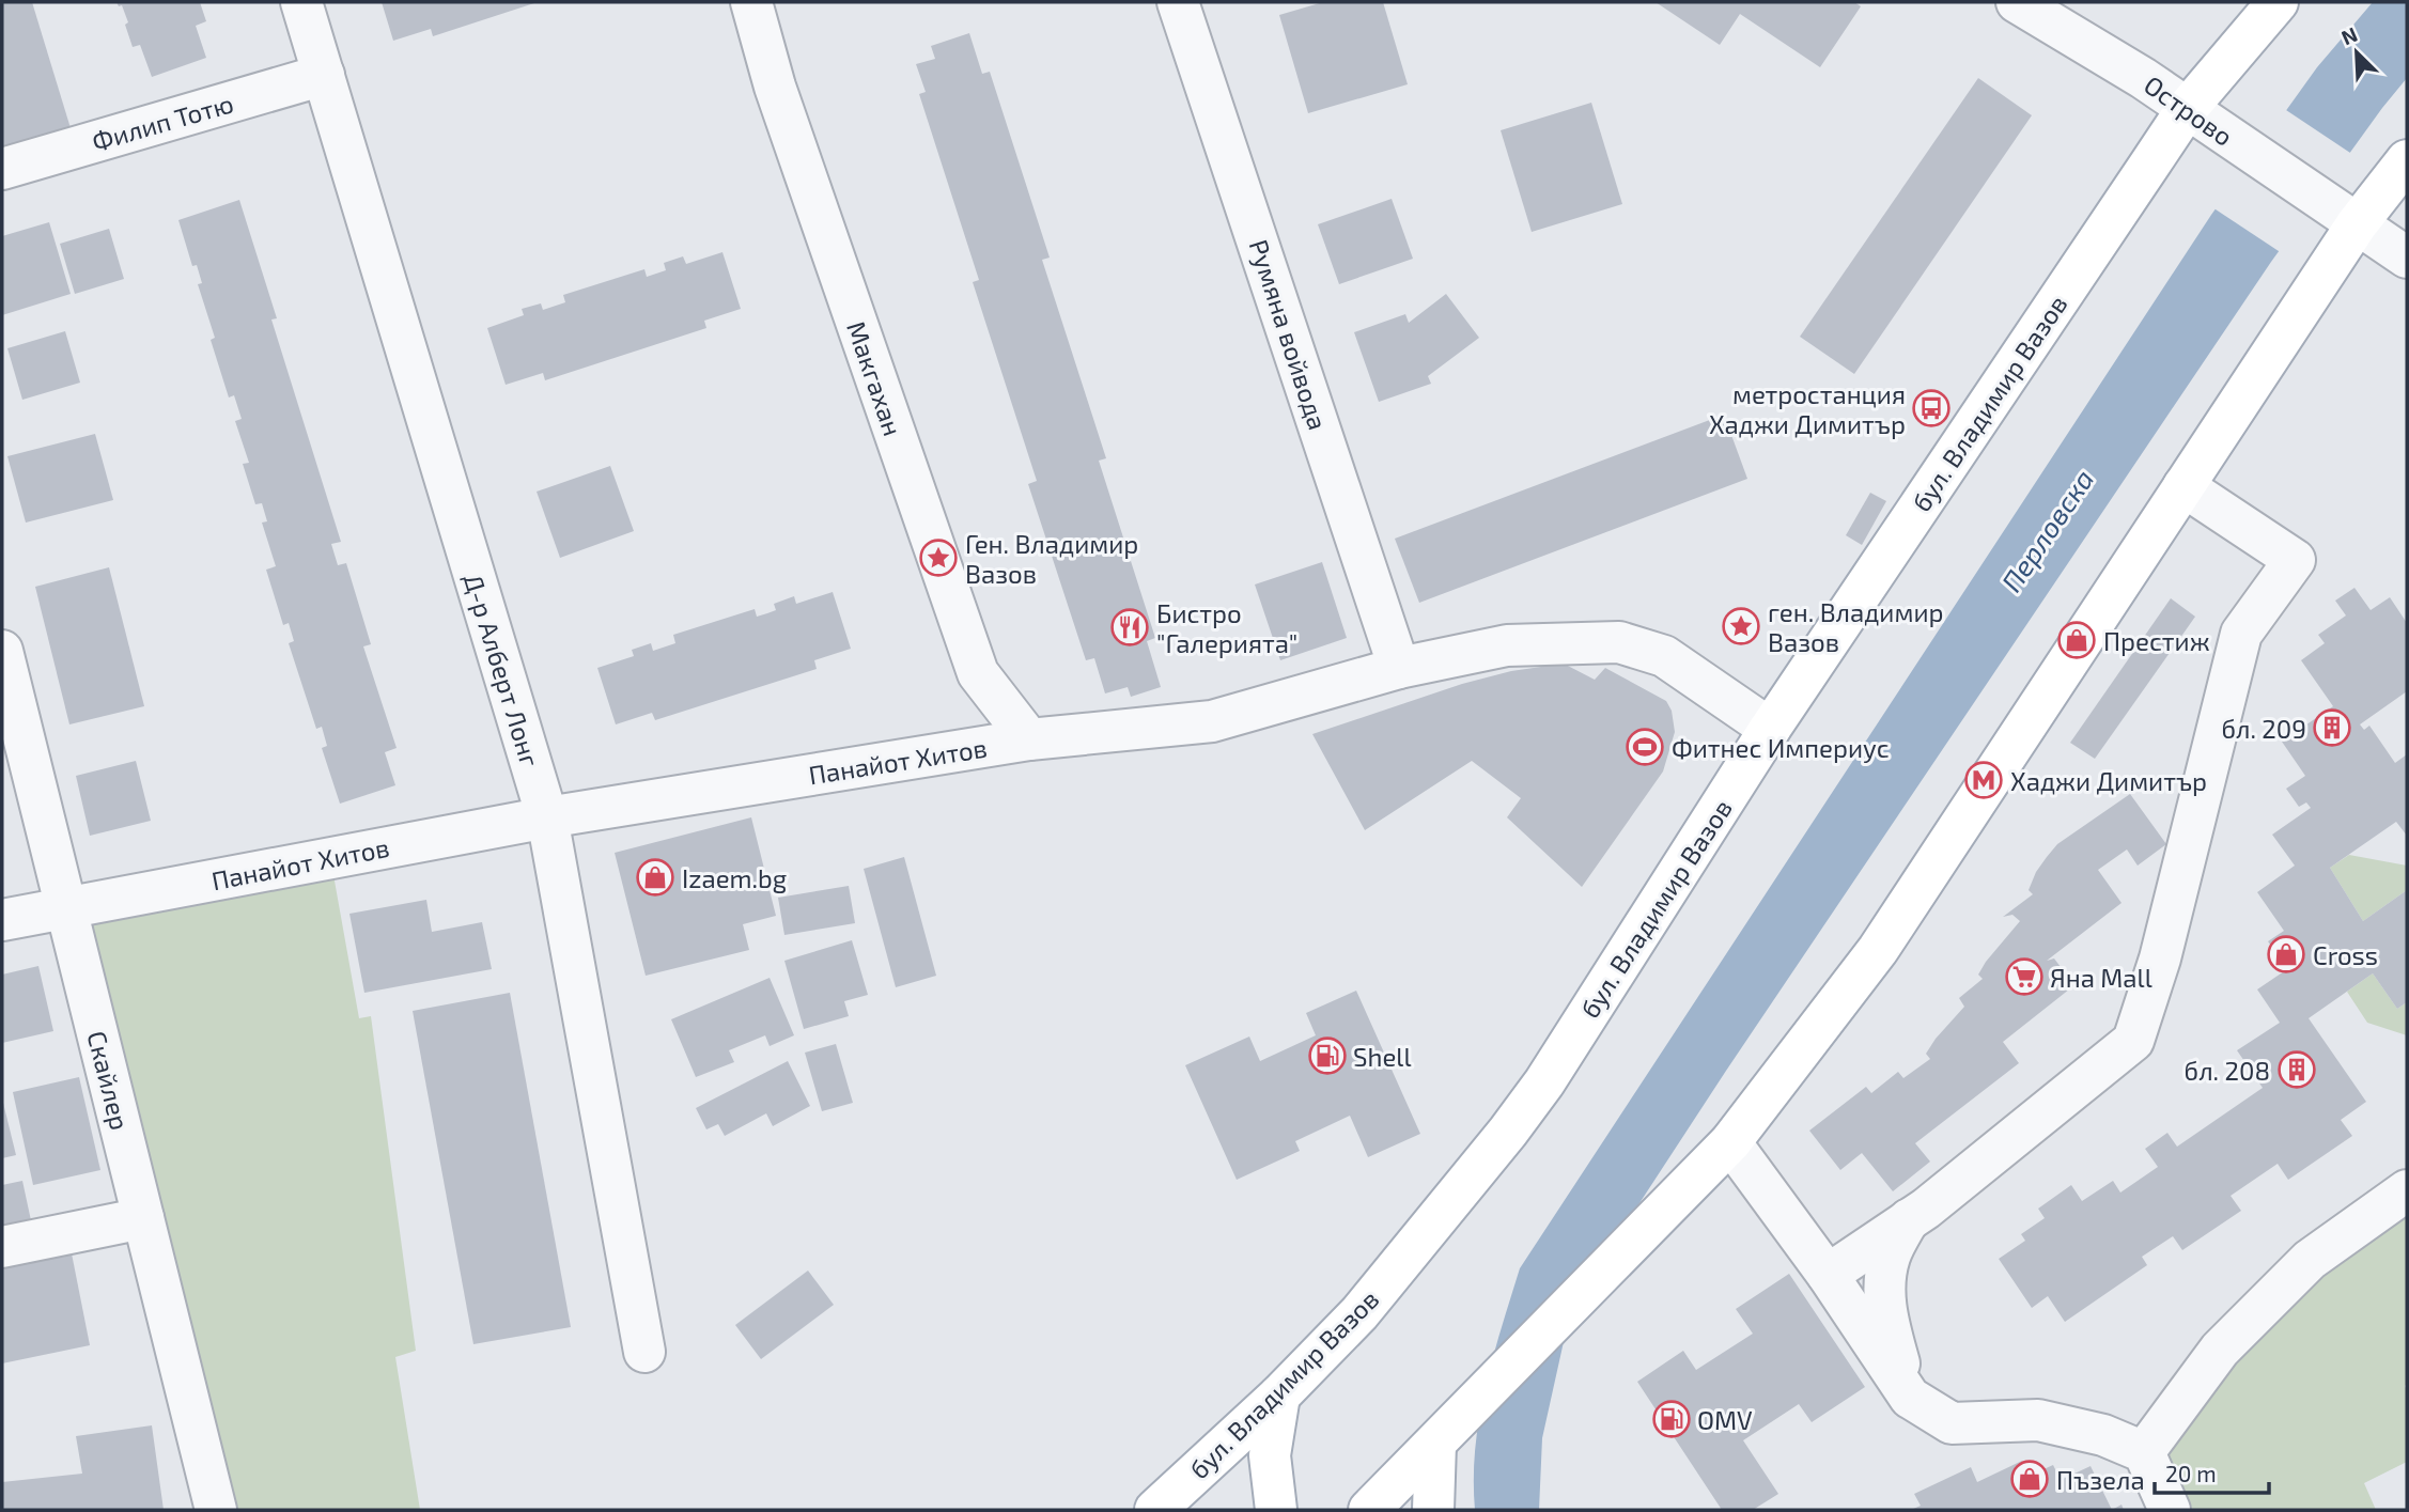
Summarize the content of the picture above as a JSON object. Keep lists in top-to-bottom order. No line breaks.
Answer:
{"streets":{"main road":["бул. Владимир Вазов"],"street":["Острово","Филип Тотю","Румяна войвода","Макгахан","Д-р Алберт Лонг","Панайот Хитов","Скайлер"]},"crossings":[["Острово","бул. Владимир Вазов"],["Филип Тотю","Д-р Алберт Лонг"],["Румяна войвода","Панайот Хитов"],["Макгахан","Панайот Хитов"],["бул. Владимир Вазов","Панайот Хитов"],["Д-р Алберт Лонг","Панайот Хитов"],["Панайот Хитов","Скайлер"]],"water":["Перловска"],"places":{"bus stop":["метростанция Хаджи Димитър"],"place":["Ген. Владимир Вазов","ген. Владимир Вазов"],"restaurant":["Бистро \"Галерията\""],"shop":["Престиж","Izaem.bg","Cross","Пъзела"],"building":["бл. 209","бл. 208"],"sports":["Фитнес Империус"],"metro station":["Хаджи Димитър"],"supermarket":["Яна Mall"],"fuel station":["Shell","OMV"]},"scale_bar":"20 m","north":"top left"}
